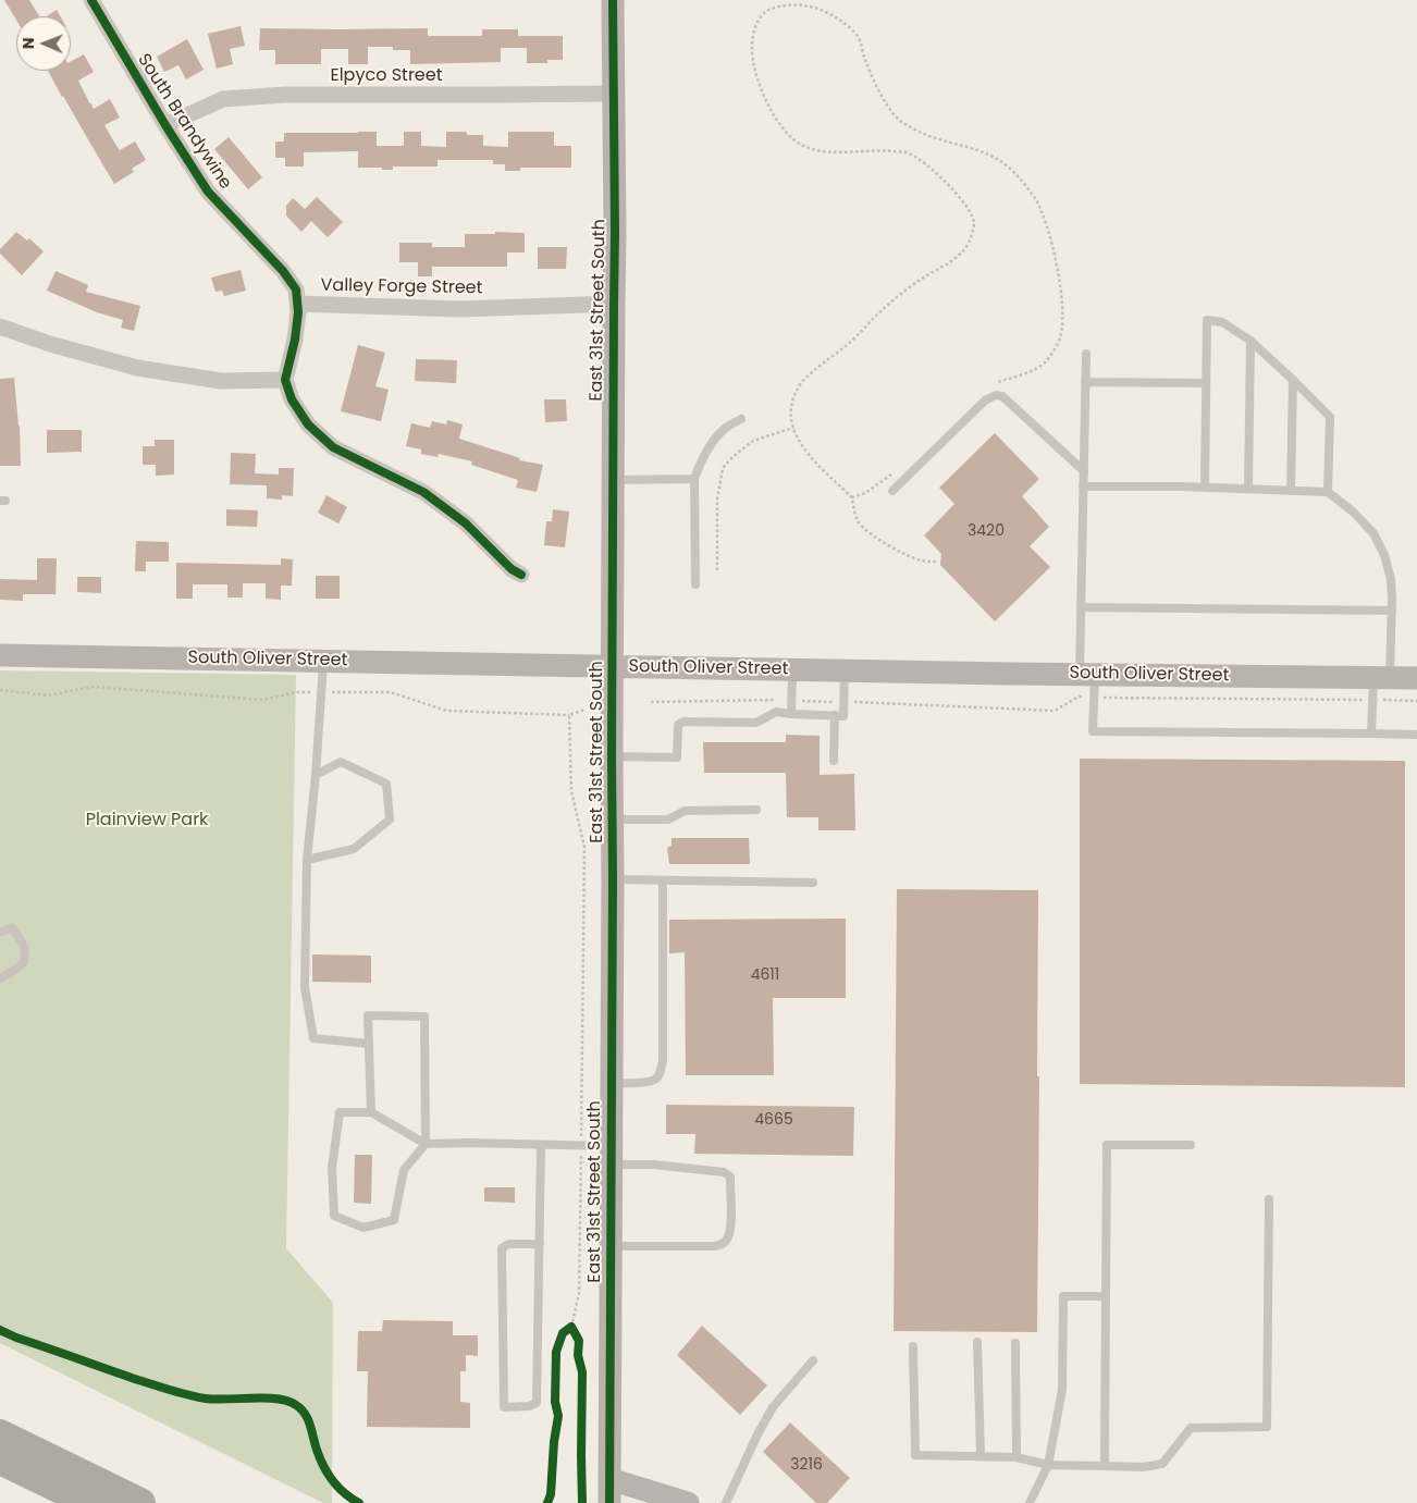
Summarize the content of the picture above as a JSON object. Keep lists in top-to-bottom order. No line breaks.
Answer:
{"streets":{"street":["Elpyco Street","South Brandywine","Valley Forge Street","East 31st Street South","South Oliver Street"]},"crossings":[["Elpyco Street","South Brandywine"],["Elpyco Street","East 31st Street South"],["South Brandywine","Valley Forge Street"],["Valley Forge Street","East 31st Street South"],["East 31st Street South","South Oliver Street"]],"parks":["Plainview Park"],"house_numbers":["3420","4611","4665","3216"],"north":"left"}
